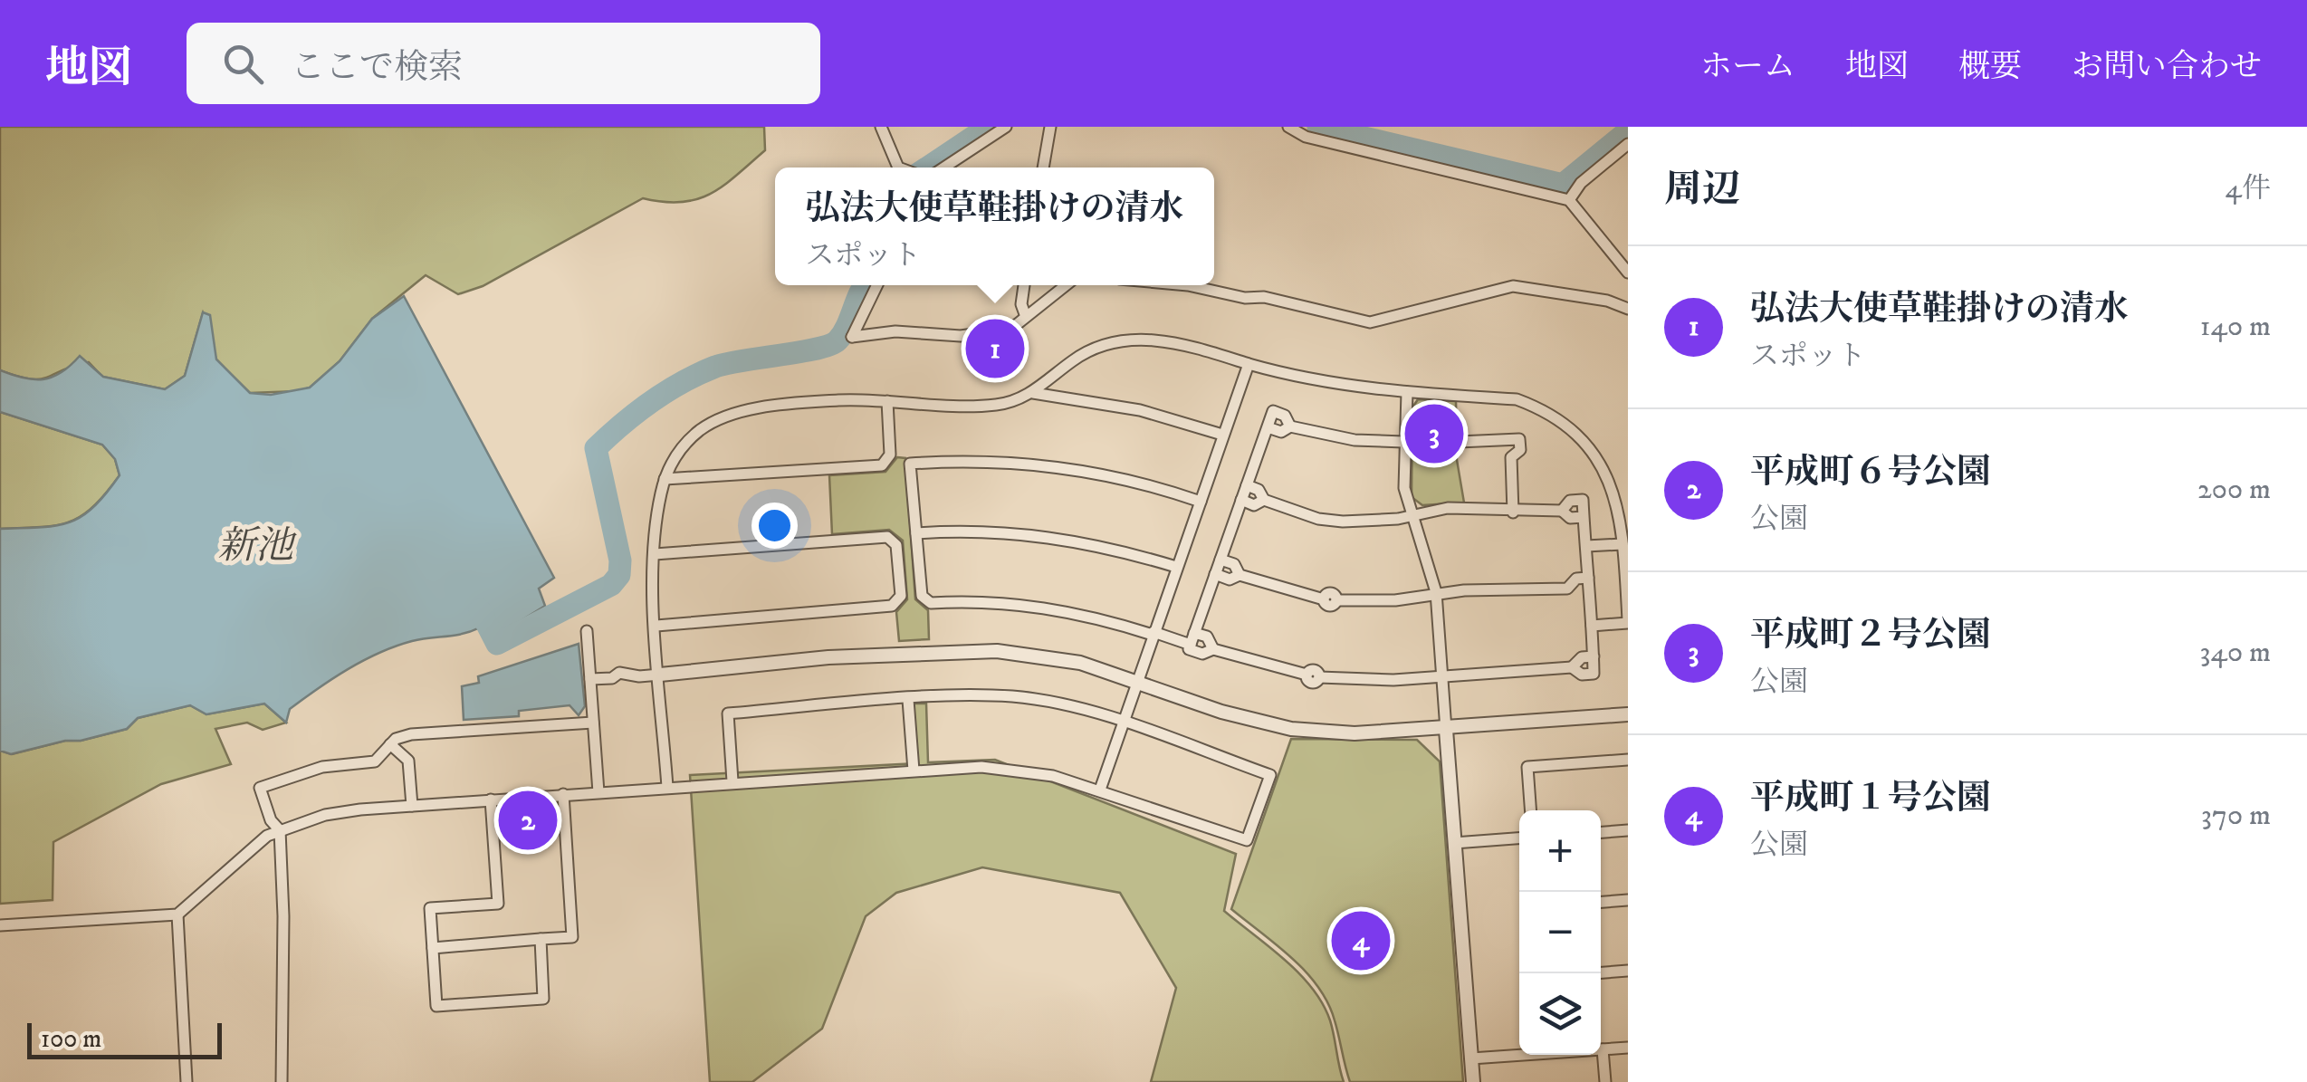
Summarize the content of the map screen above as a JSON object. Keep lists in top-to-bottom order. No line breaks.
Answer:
{"water":["新池"],"scale_bar":"100 m","page":{"header":"地図","search":"ここで検索","nav":["ホーム","地図","概要","お問い合わせ"],"heading":["周辺","4件"],"popup":["弘法大使草鞋掛けの清水","スポット"],"list":[{"mark":"1","name":"弘法大使草鞋掛けの清水","note":"スポット","value":"140 m"},{"mark":"2","name":"平成町６号公園","note":"公園","value":"200 m"},{"mark":"3","name":"平成町２号公園","note":"公園","value":"340 m"},{"mark":"4","name":"平成町１号公園","note":"公園","value":"370 m"}],"pins":["1","3","2","4"],"map_buttons":["+","−"],"scale":"100 m"}}
